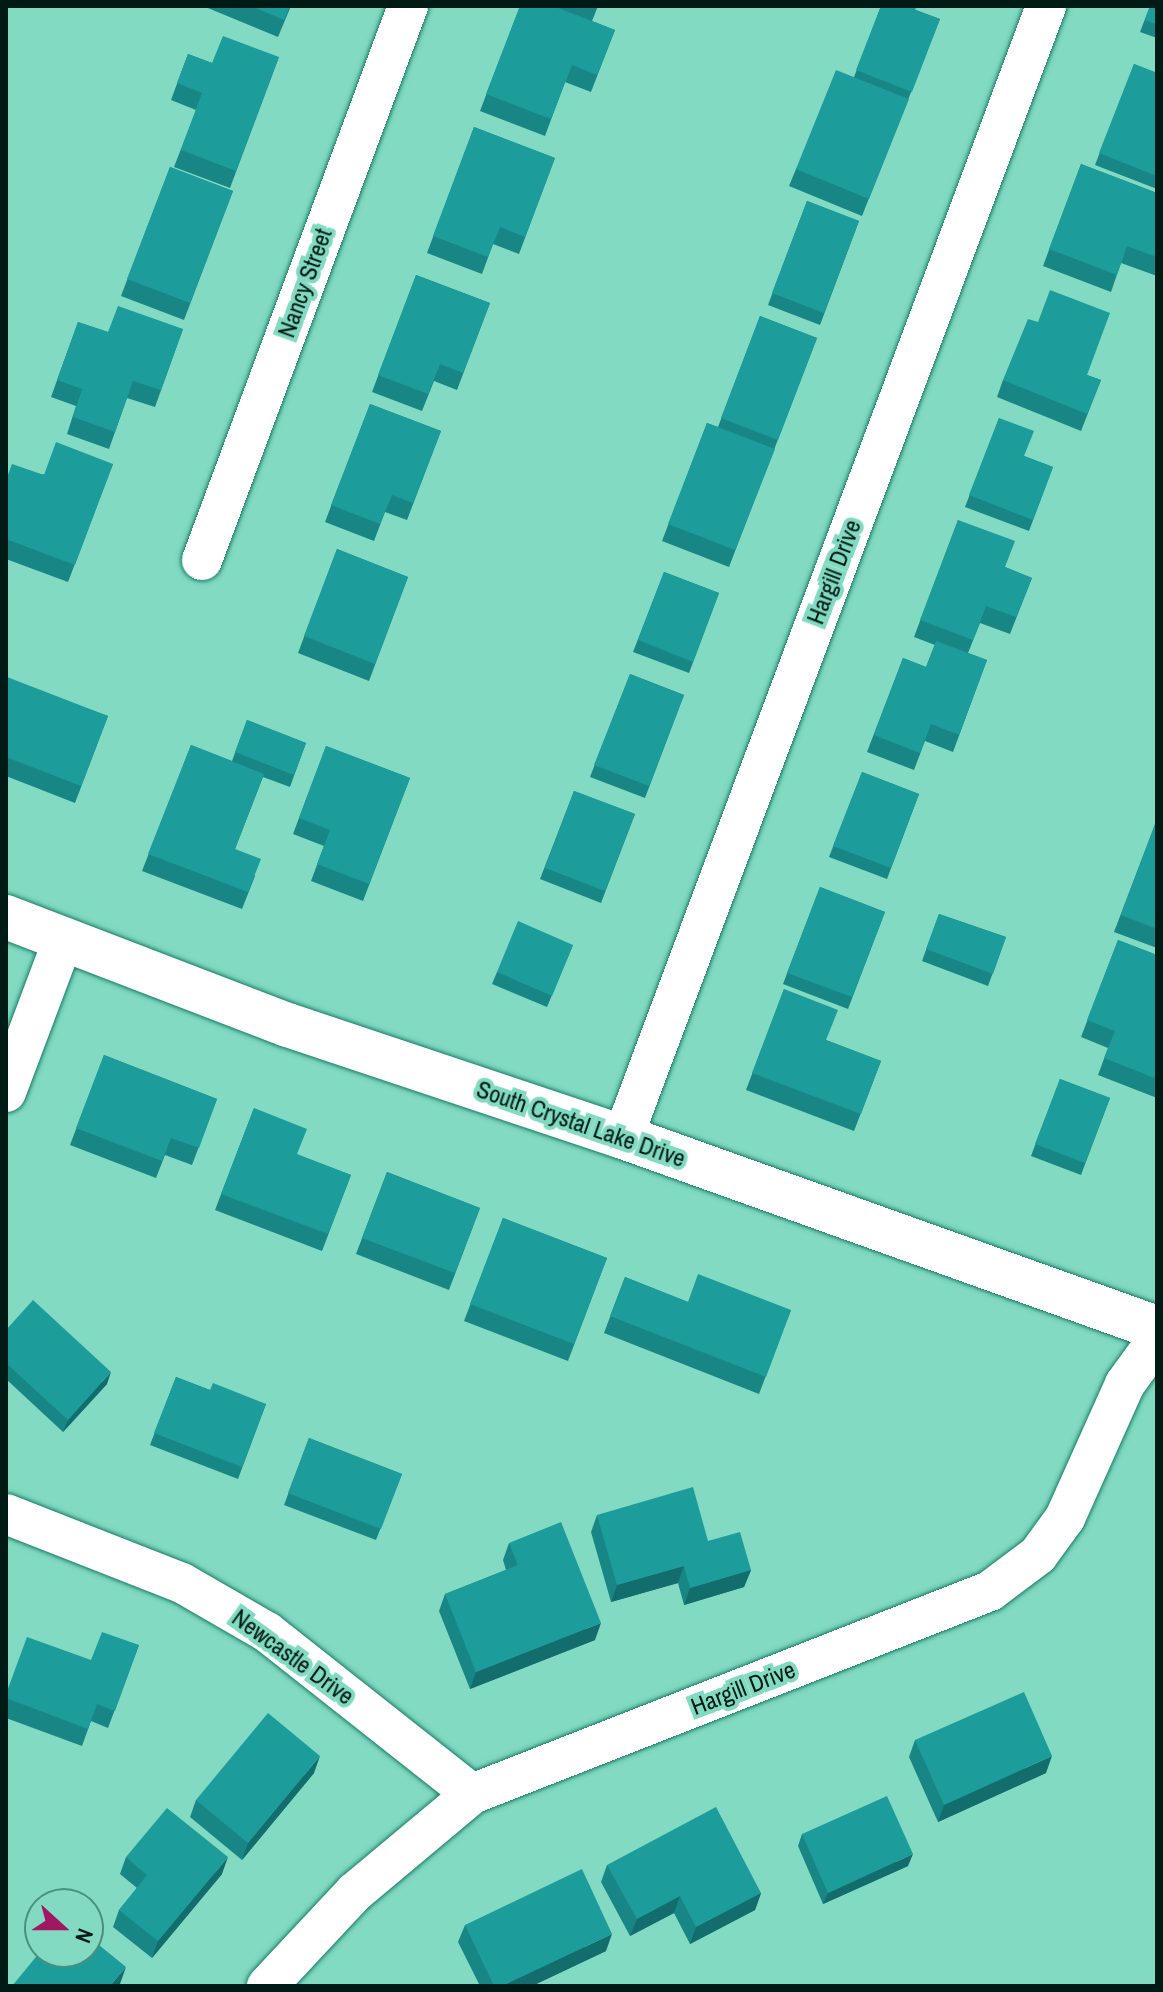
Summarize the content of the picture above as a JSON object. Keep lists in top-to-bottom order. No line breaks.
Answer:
{"streets":{"street":["Nancy Street","Hargill Drive","South Crystal Lake Drive","Newcastle Drive"]},"crossings":[["Hargill Drive","South Crystal Lake Drive"],["Hargill Drive","Newcastle Drive"]],"north":"right"}
